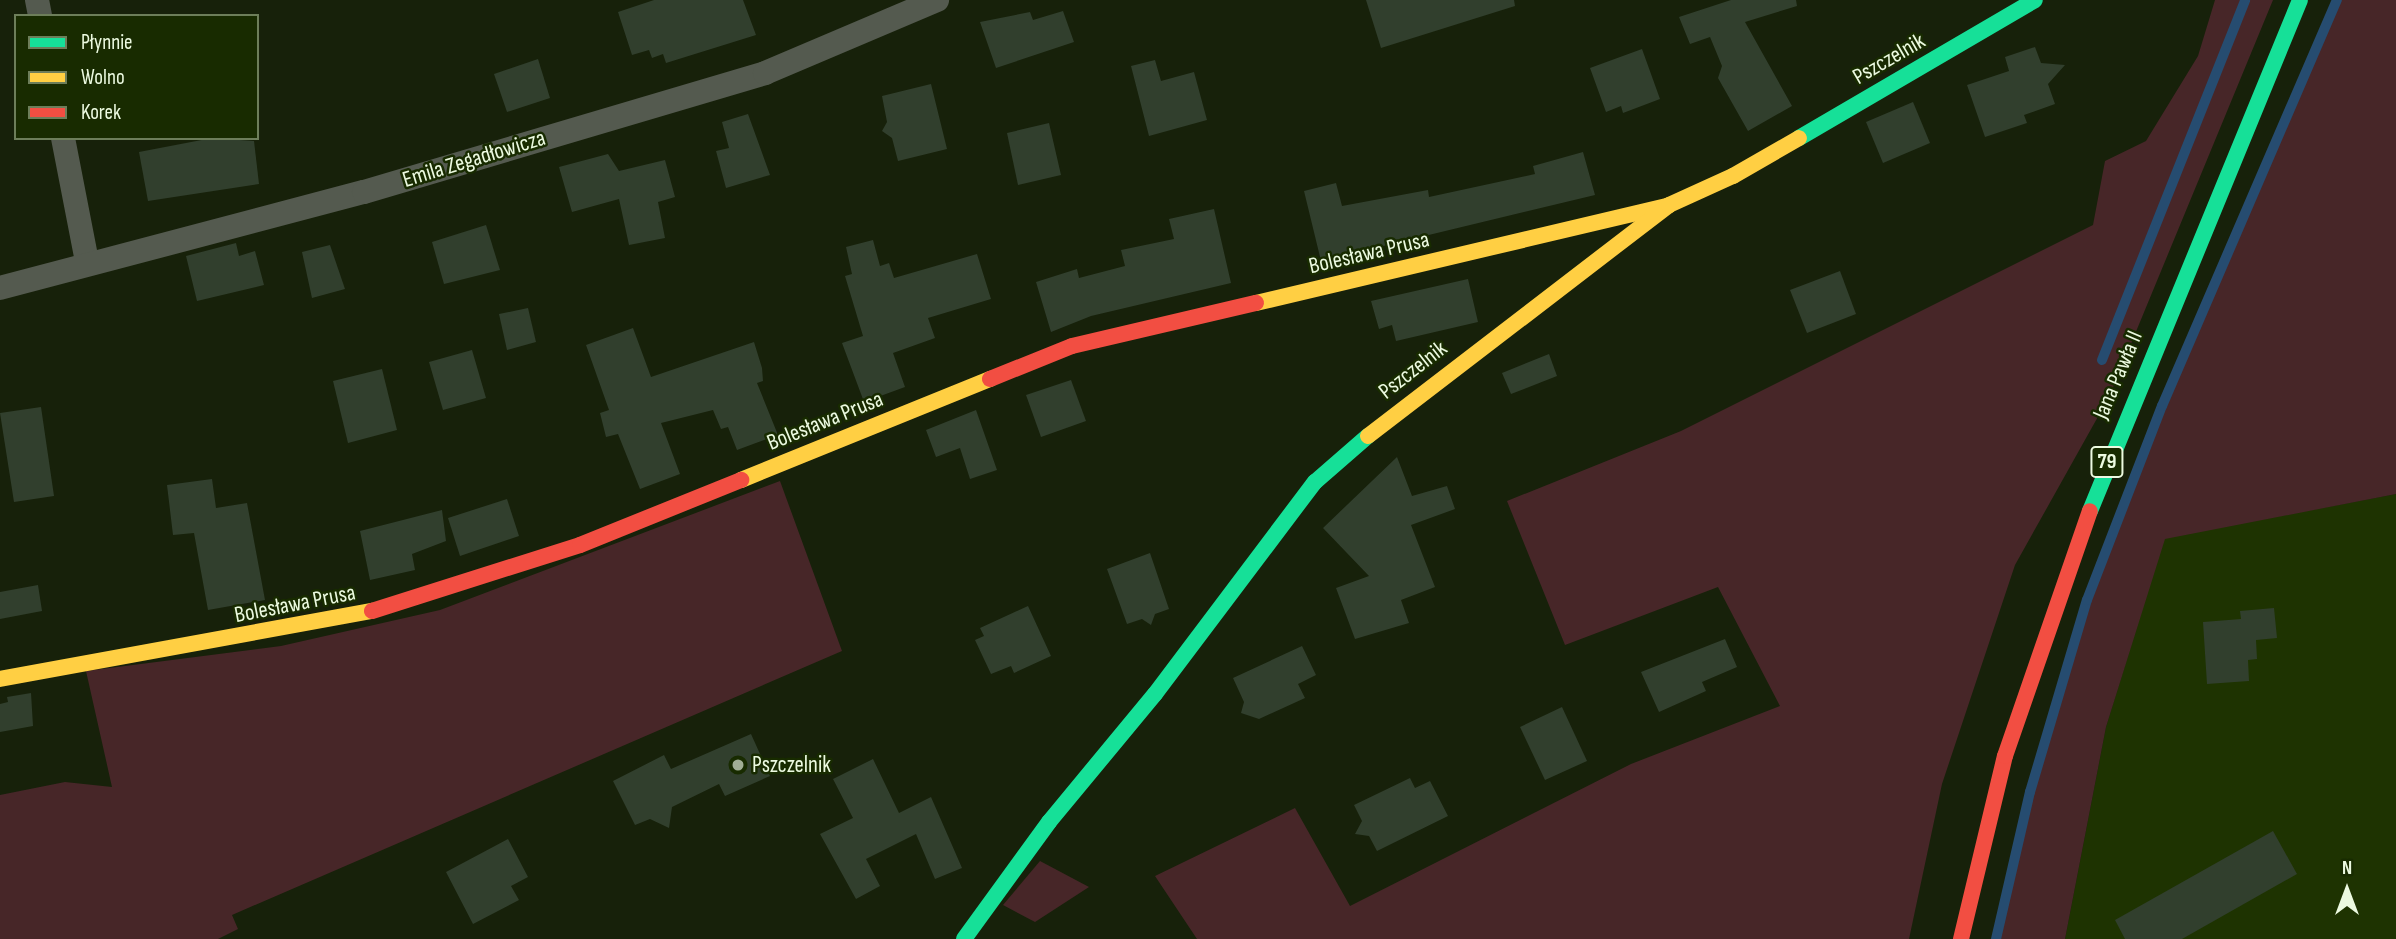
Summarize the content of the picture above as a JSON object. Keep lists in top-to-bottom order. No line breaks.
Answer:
{"streets":{"street":["Pszczelnik","Emila Zegadłowicza","Bolesława Prusa","Jana Pawła II","79"]},"crossings":[["Pszczelnik","Bolesława Prusa"]],"places":["Pszczelnik"],"legend":["Płynnie","Wolno","Korek"],"north":"top"}
